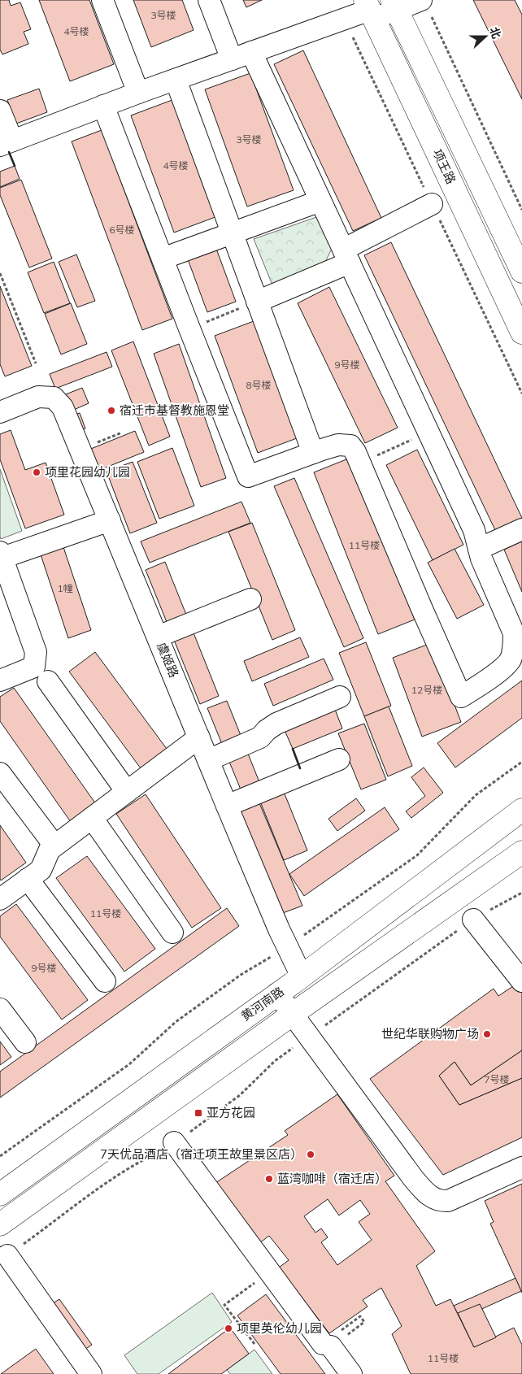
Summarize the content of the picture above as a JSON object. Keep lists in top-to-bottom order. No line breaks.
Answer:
{"streets":{"main road":["项王路","黄河南路"],"street":["虞姬路"]},"crossings":[["虞姬路","黄河南路"]],"places":{"other":["宿迁市基督教施恩堂","项里花园幼儿园","世纪华联购物广场","7天优品酒店（宿迁项王故里景区店）","蓝湾咖啡（宿迁店）","项里英伦幼儿园"],"transit":["亚方花园"]},"house_numbers":["3号楼","4号楼","3号楼","4号楼","6号楼","9号楼","8号楼","11号楼","1幢","12号楼","11号楼","9号楼","7号楼","11号楼"],"north":"right"}
